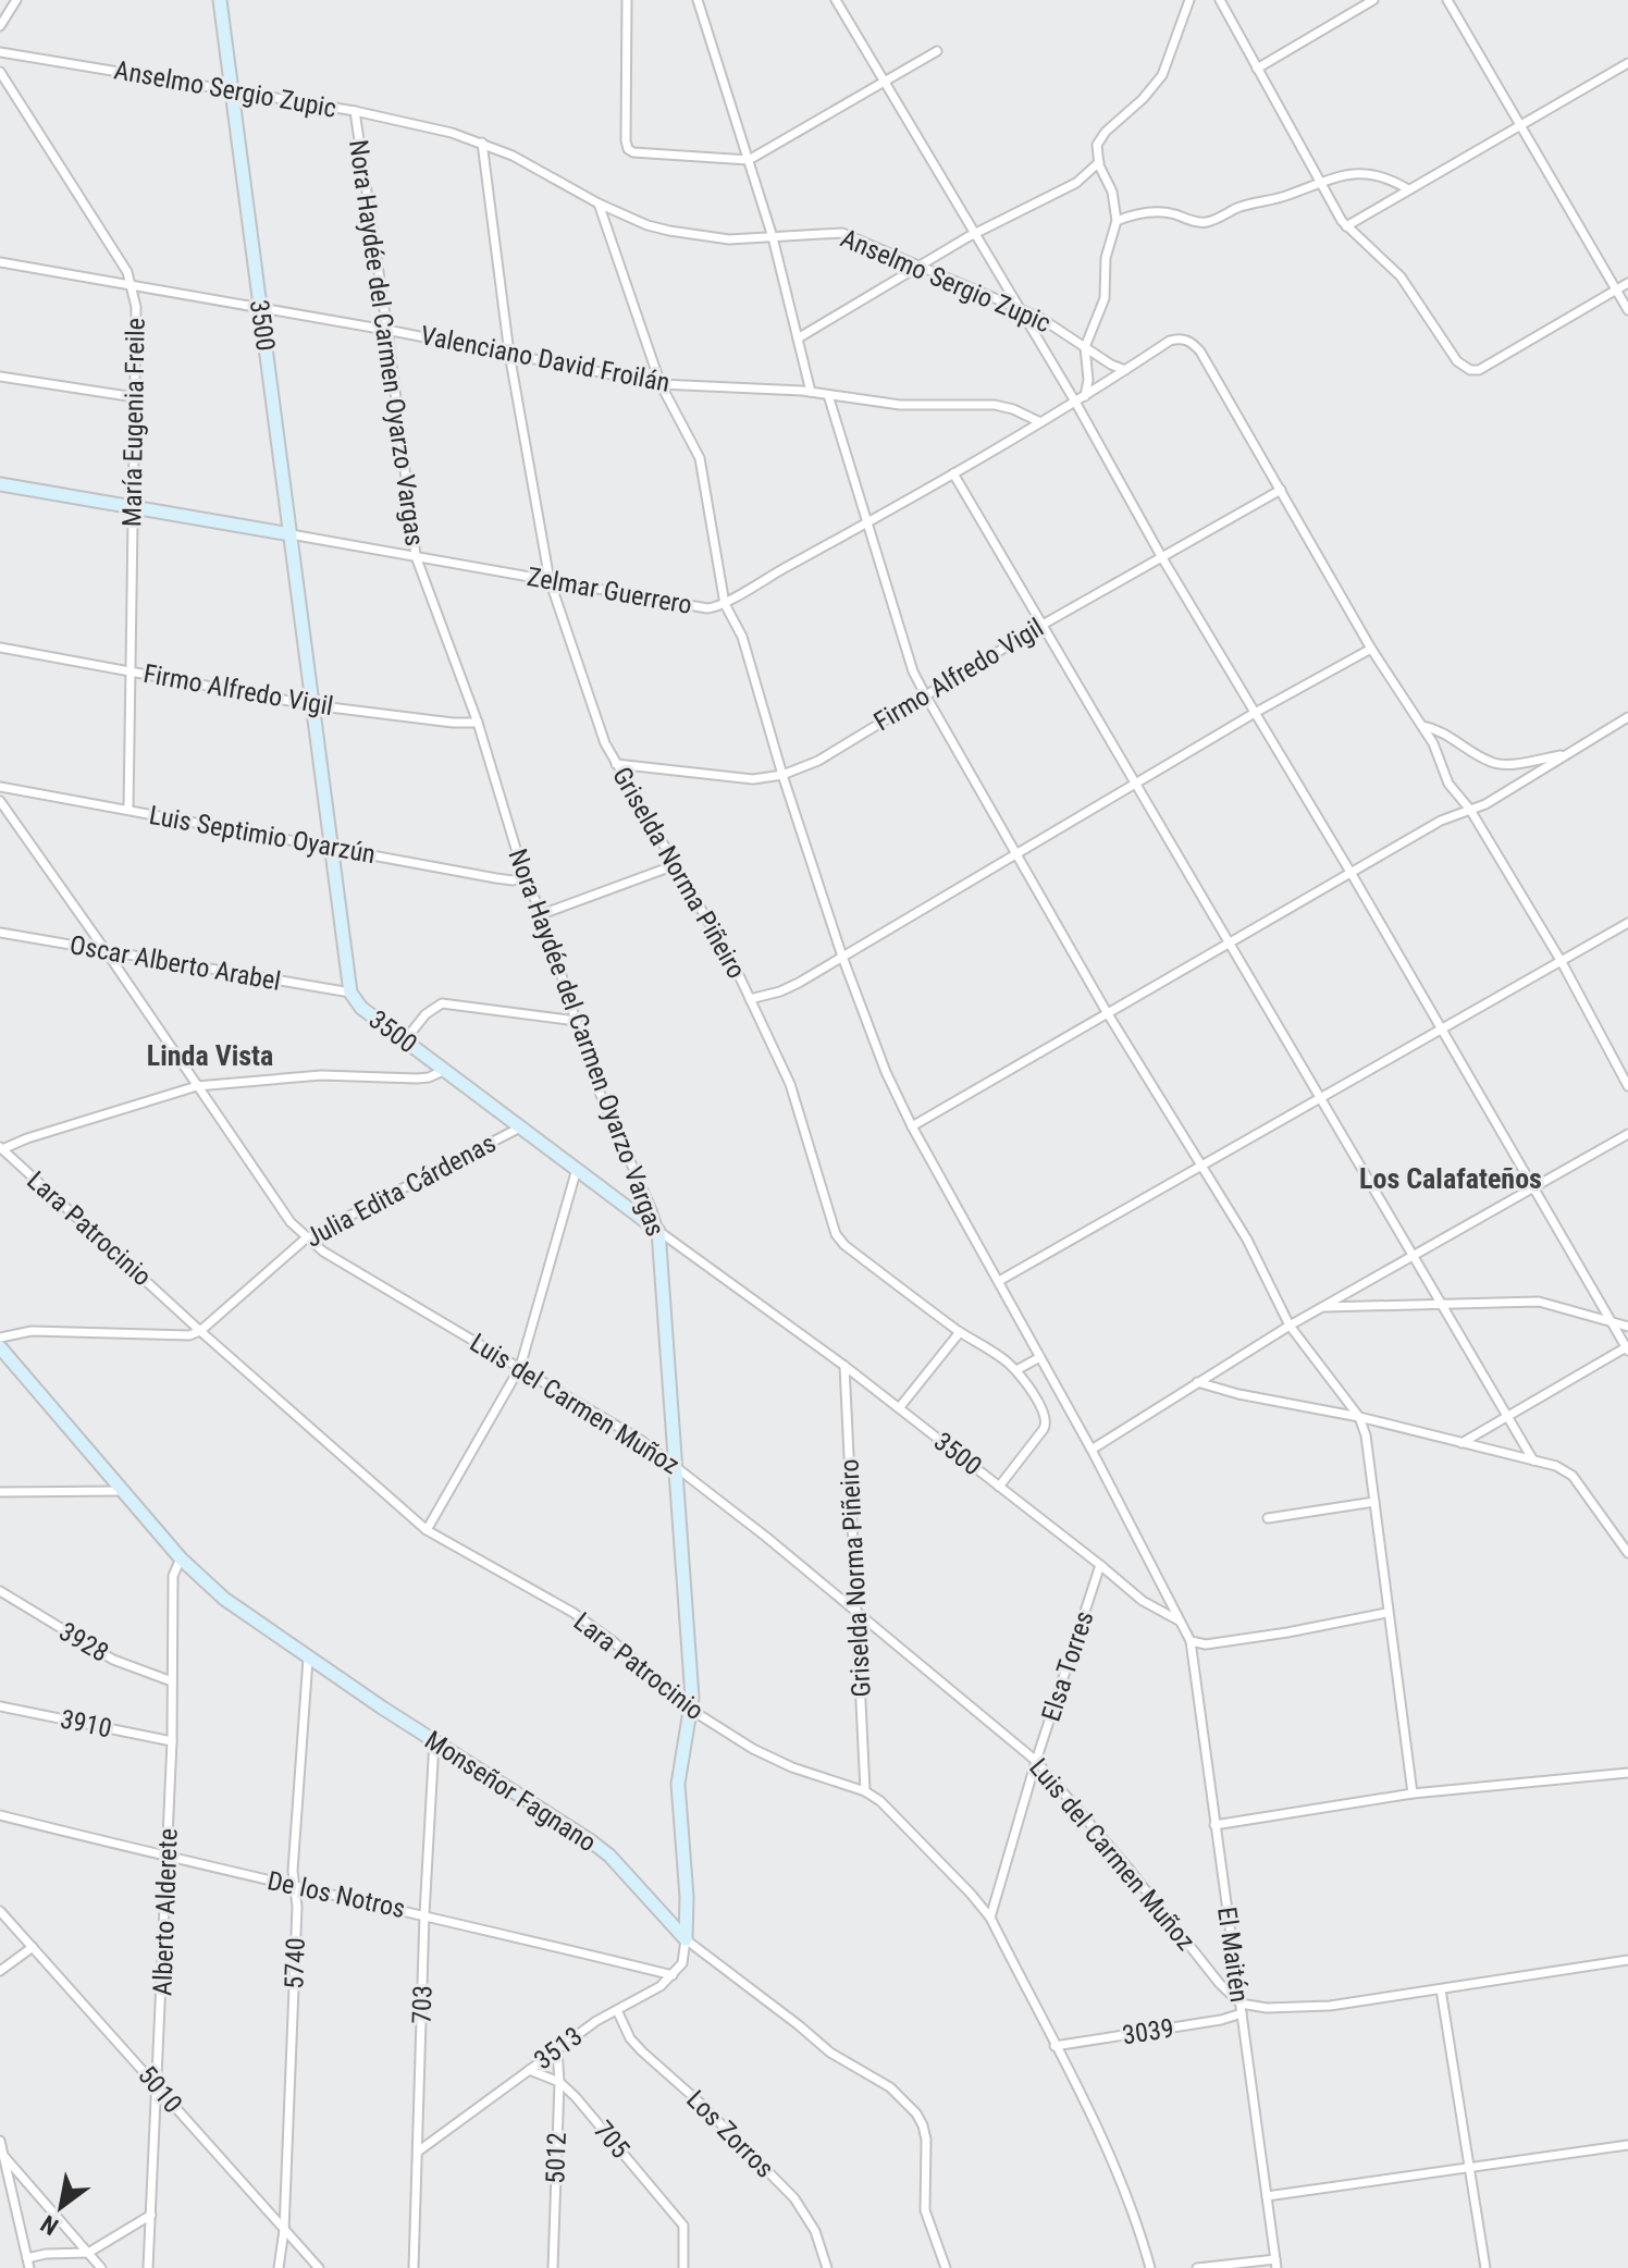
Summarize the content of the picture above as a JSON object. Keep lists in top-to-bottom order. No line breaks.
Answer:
{"streets":{"street":["Anselmo Sergio Zupic","3500","Nora Haydée del Carmen Oyarzo Vargas","Valenciano David Froilán","María Eugenia Freile","Zelmar Guerrero","Firmo Alfredo Vigil","Luis Septimio Oyarzún","Griselda Norma Piñeiro","Oscar Alberto Arabel","Julia Edita Cárdenas","Lara Patrocinio","Luis del Carmen Muñoz","3928","Elsa Torres","3910","Monseñor Fagnano","De los Notros","Alberto Alderete","El Maitén","5740","703","3039","3513","5010","Los Zorros","705","5012"]},"crossings":[["Anselmo Sergio Zupic","3500"],["Anselmo Sergio Zupic","Nora Haydée del Carmen Oyarzo Vargas"],["Anselmo Sergio Zupic","Zelmar Guerrero"],["Anselmo Sergio Zupic","Griselda Norma Piñeiro"],["3500","Nora Haydée del Carmen Oyarzo Vargas"],["3500","Valenciano David Froilán"],["3500","Zelmar Guerrero"],["3500","Firmo Alfredo Vigil"],["3500","Luis Septimio Oyarzún"],["3500","Griselda Norma Piñeiro"],["3500","Oscar Alberto Arabel"],["3500","Julia Edita Cárdenas"],["3500","Elsa Torres"],["Nora Haydée del Carmen Oyarzo Vargas","Valenciano David Froilán"],["Nora Haydée del Carmen Oyarzo Vargas","Zelmar Guerrero"],["Nora Haydée del Carmen Oyarzo Vargas","Firmo Alfredo Vigil"],["Nora Haydée del Carmen Oyarzo Vargas","Luis Septimio Oyarzún"],["Nora Haydée del Carmen Oyarzo Vargas","Lara Patrocinio"],["Nora Haydée del Carmen Oyarzo Vargas","Luis del Carmen Muñoz"],["Nora Haydée del Carmen Oyarzo Vargas","Monseñor Fagnano"],["Valenciano David Froilán","María Eugenia Freile"],["Valenciano David Froilán","Zelmar Guerrero"],["Valenciano David Froilán","Griselda Norma Piñeiro"],["María Eugenia Freile","Zelmar Guerrero"],["María Eugenia Freile","Firmo Alfredo Vigil"],["María Eugenia Freile","Luis Septimio Oyarzún"],["Zelmar Guerrero","Firmo Alfredo Vigil"],["Zelmar Guerrero","Griselda Norma Piñeiro"],["Firmo Alfredo Vigil","Griselda Norma Piñeiro"],["Griselda Norma Piñeiro","Lara Patrocinio"],["Griselda Norma Piñeiro","Luis del Carmen Muñoz"],["Oscar Alberto Arabel","Luis del Carmen Muñoz"],["Julia Edita Cárdenas","Lara Patrocinio"],["Julia Edita Cárdenas","Luis del Carmen Muñoz"],["Lara Patrocinio","Elsa Torres"],["Lara Patrocinio","3039"],["Luis del Carmen Muñoz","Elsa Torres"],["Luis del Carmen Muñoz","El Maitén"],["Luis del Carmen Muñoz","3039"],["3928","Alberto Alderete"],["3910","Alberto Alderete"],["Monseñor Fagnano","Alberto Alderete"],["Monseñor Fagnano","5740"],["Monseñor Fagnano","703"],["De los Notros","Alberto Alderete"],["De los Notros","5740"],["De los Notros","703"],["De los Notros","3513"],["Alberto Alderete","5010"],["El Maitén","3039"],["5740","5010"],["703","3513"],["3513","Los Zorros"],["3513","705"],["3513","5012"],["705","5012"]],"districts":["Linda Vista","Los Calafateños"],"north":"bottom left"}
